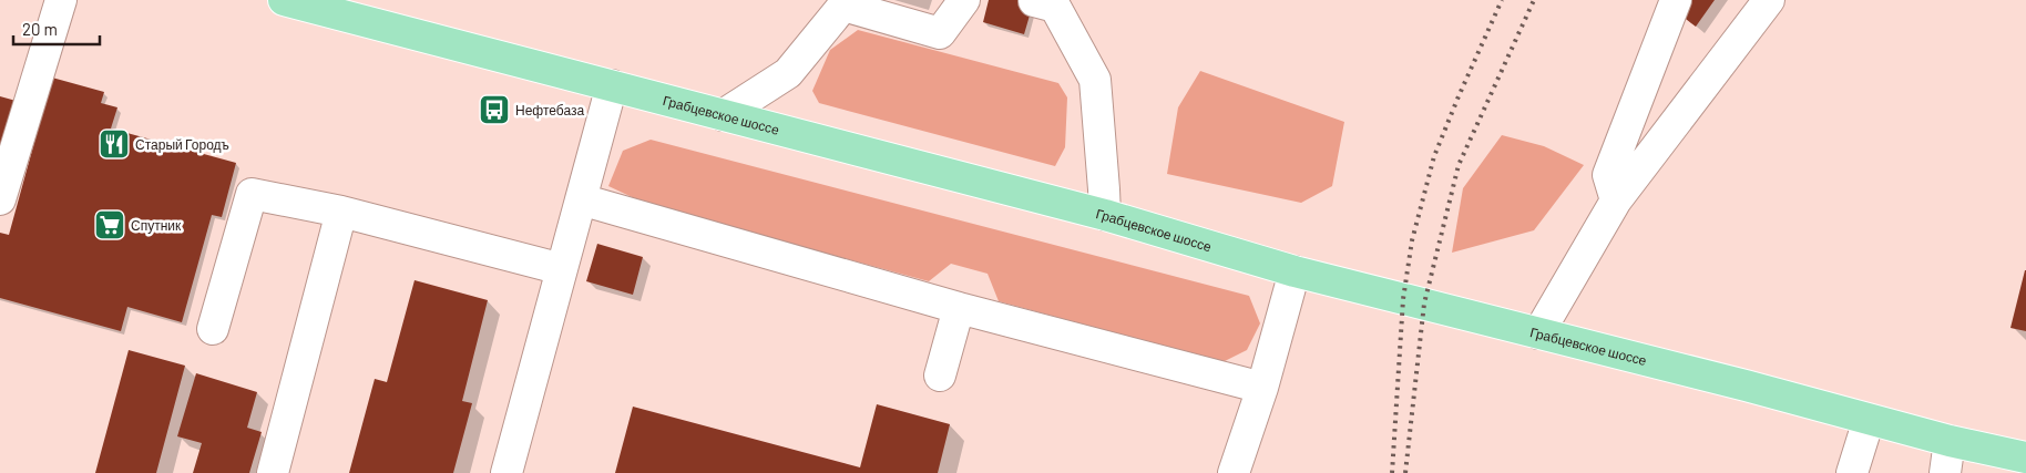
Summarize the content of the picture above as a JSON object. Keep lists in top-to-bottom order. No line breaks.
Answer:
{"streets":{"main road":["Грабцевское шоссе"]},"places":{"bus stop":["Нефтебаза"],"restaurant":["Старый Городъ"],"supermarket":["Спутник"]},"scale_bar":"20 m"}
